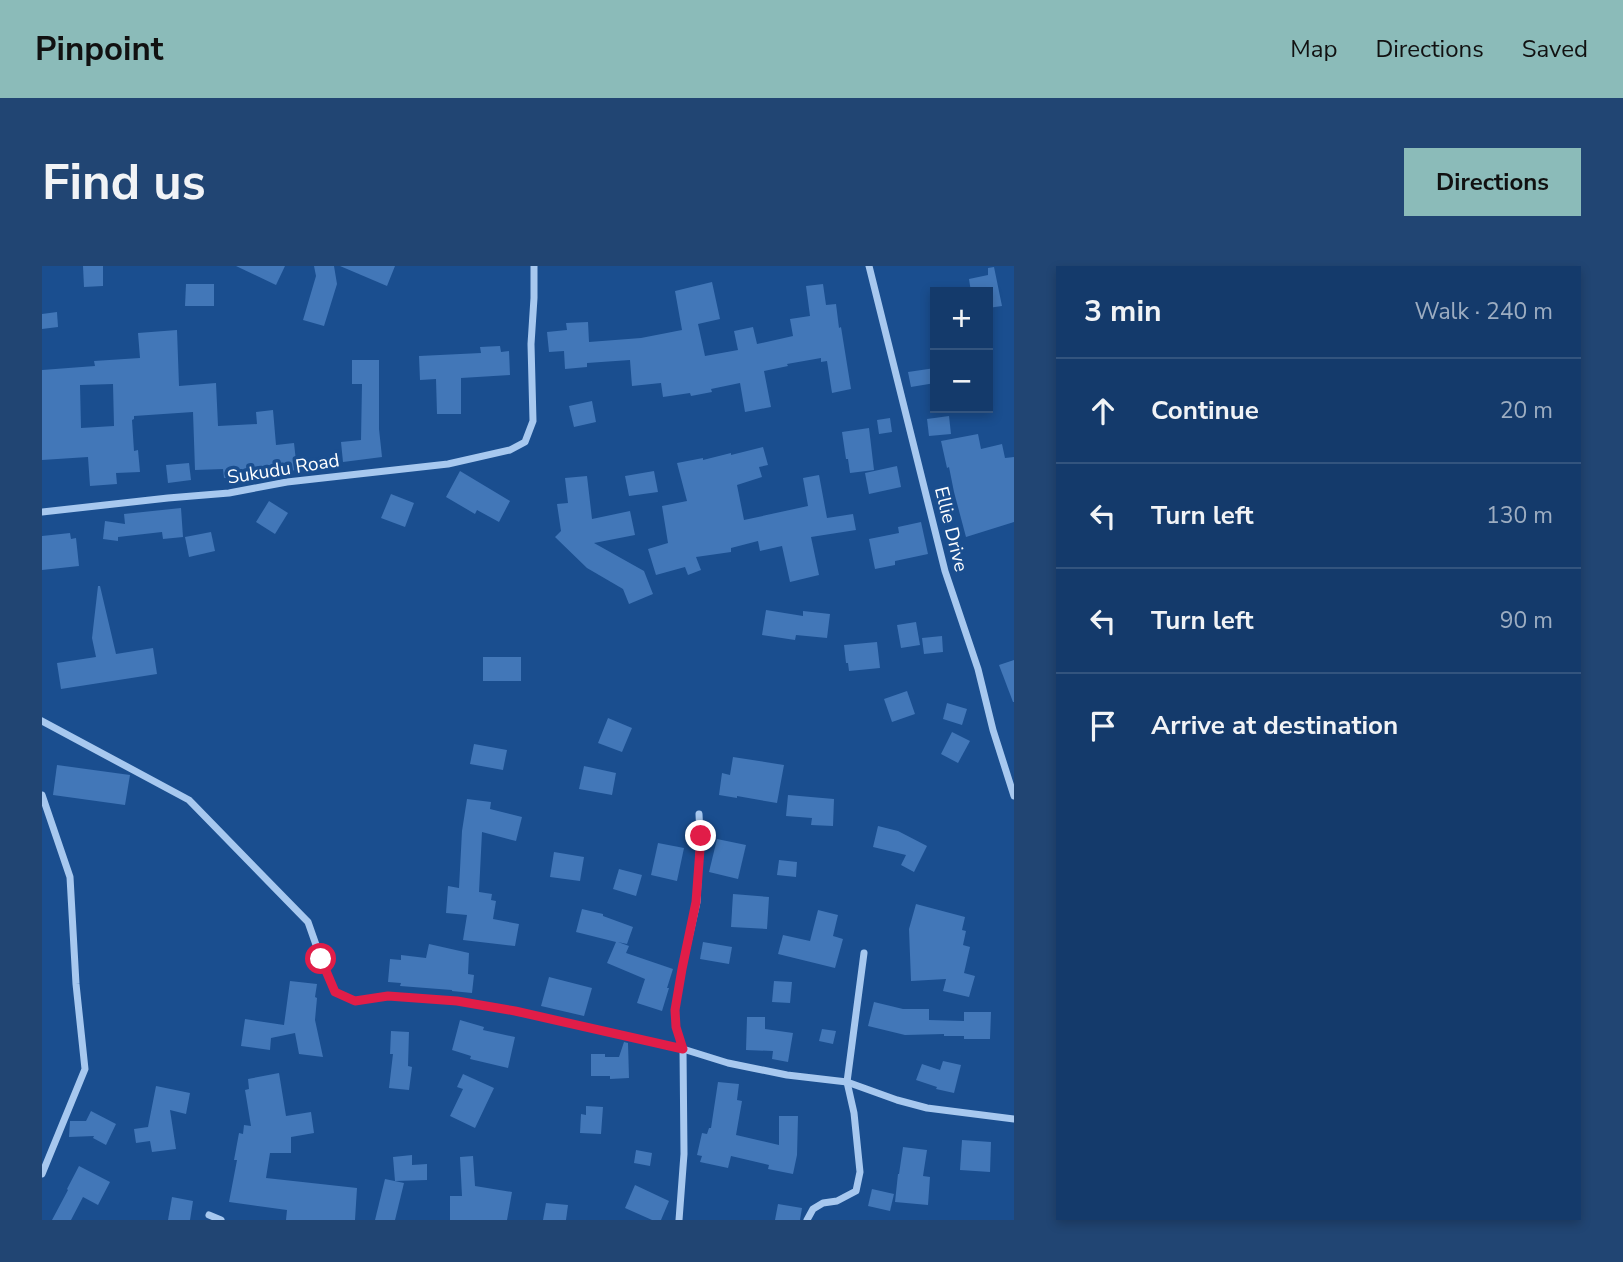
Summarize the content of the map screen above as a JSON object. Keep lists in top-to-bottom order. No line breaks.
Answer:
{"streets":{"street":["Sukudu Road","Ellie Drive"]},"page":{"header":"Pinpoint","nav":["Map","Directions","Saved"],"buttons":"Directions","title":"Find us","heading":["3 min","Walk · 240 m"],"map_buttons":["+","−"],"list":[["Continue","20 m"],["Turn left","130 m"],["Turn left","90 m"],"Arrive at destination"]}}
